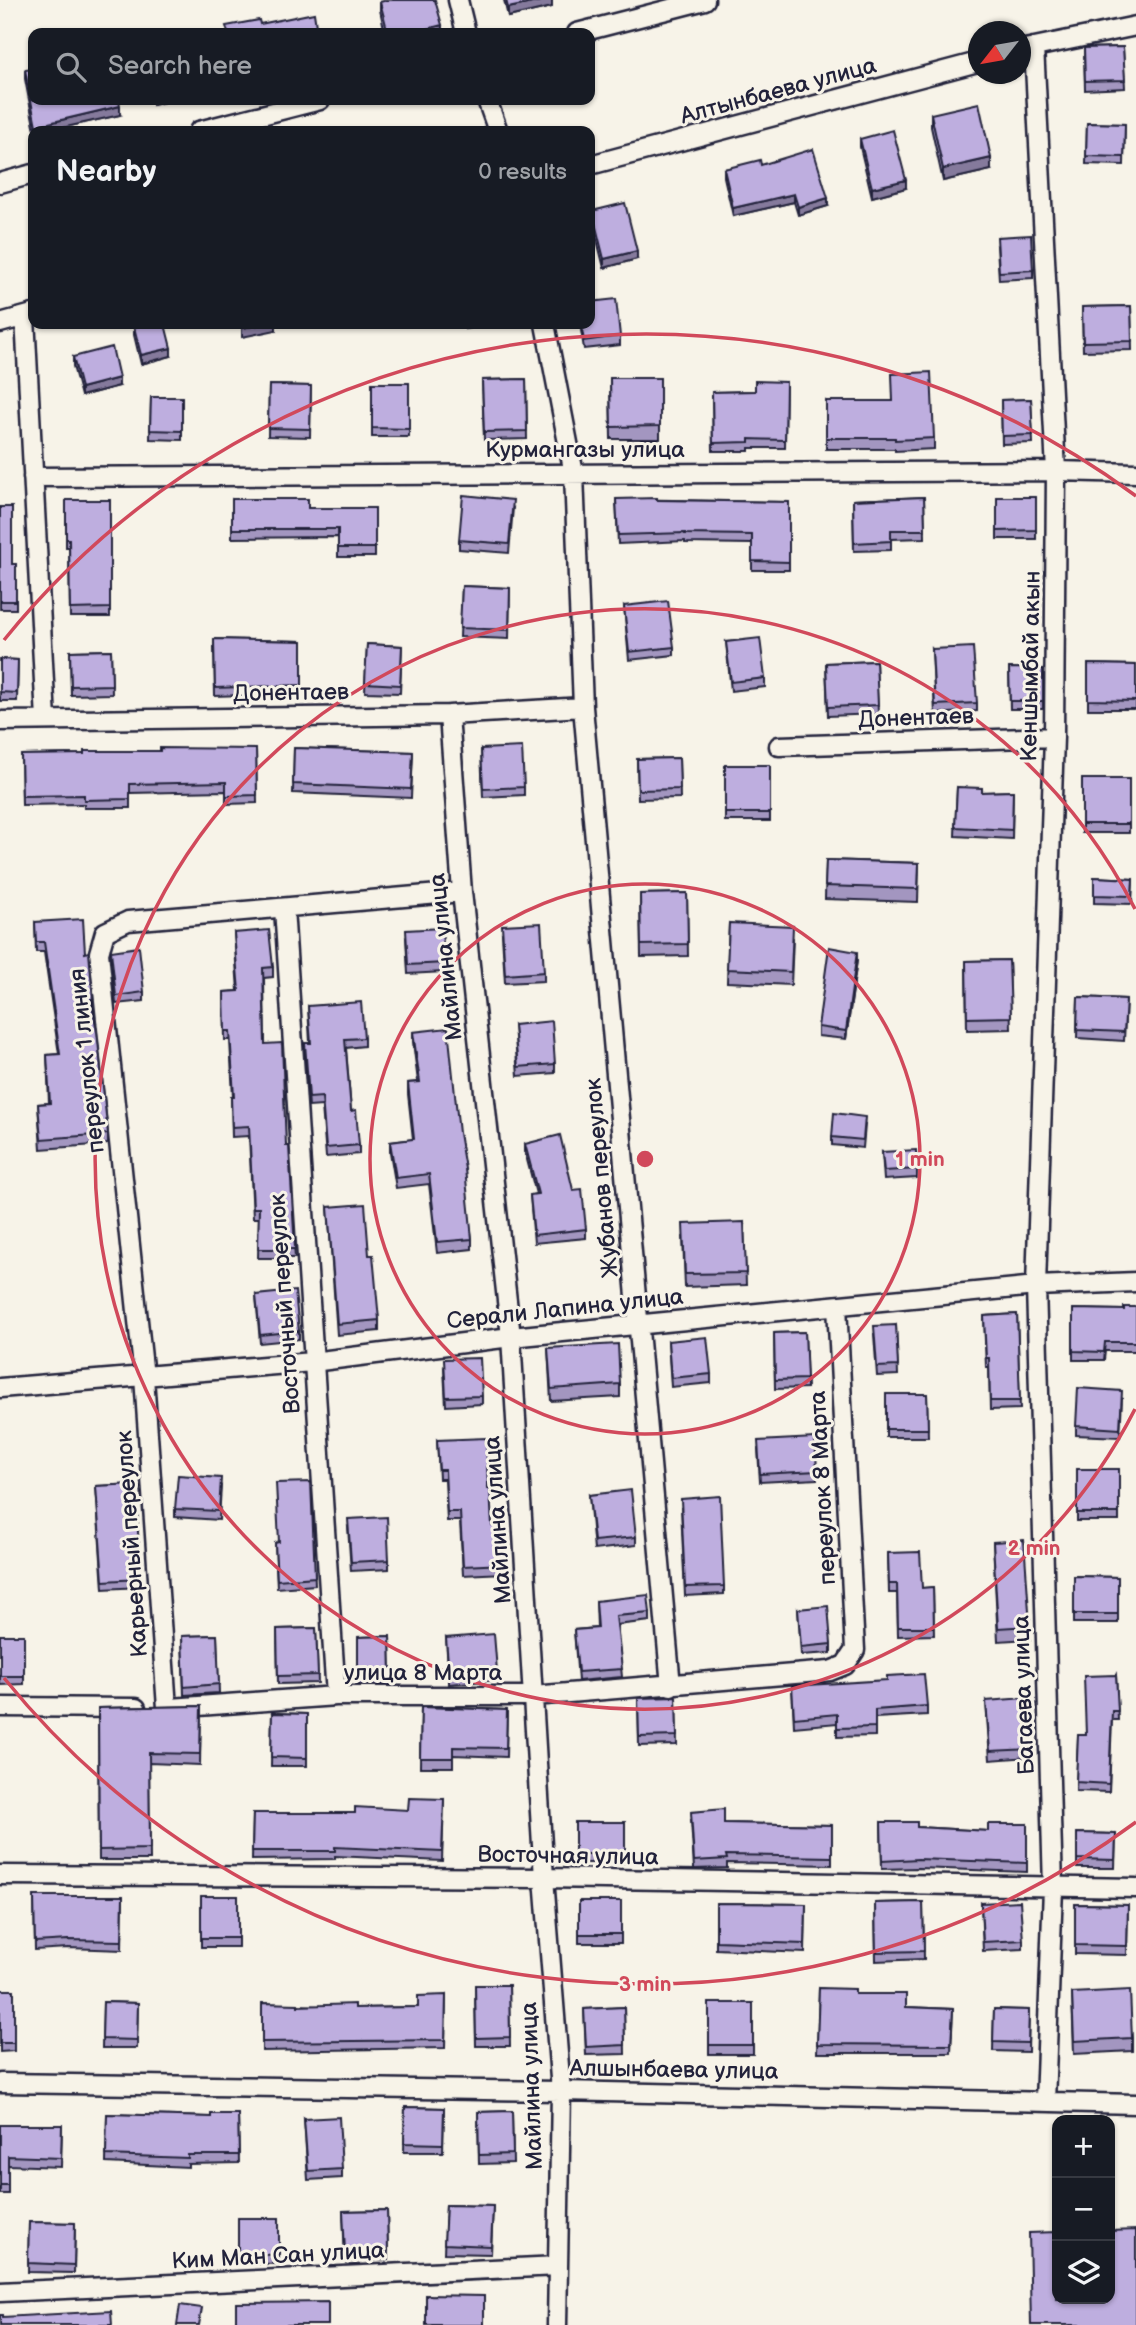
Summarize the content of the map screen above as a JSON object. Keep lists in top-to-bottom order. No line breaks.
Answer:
{"streets":{"street":["Алтынбаева улица","Курмангазы улица","Кеншымбай акын","Донентаев","Майлина улица","переулок 1 линия","Жубанов переулок","Восточный переулок","Серали Лапина улица","переулок 8 Марта","Карьерный переулок","улица 8 Марта","Багаева улица","Восточная улица","Алшынбаева улица","Ким Ман Сан улица"]},"crossings":[["Курмангазы улица","Кеншымбай акын"],["Кеншымбай акын","Донентаев"],["Кеншымбай акын","Серали Лапина улица"],["Кеншымбай акын","Багаева улица"],["Донентаев","Майлина улица"],["Донентаев","Жубанов переулок"],["Майлина улица","переулок 1 линия"],["Майлина улица","Серали Лапина улица"],["Майлина улица","улица 8 Марта"],["Майлина улица","Восточная улица"],["Майлина улица","Алшынбаева улица"],["Майлина улица","Ким Ман Сан улица"],["переулок 1 линия","Восточный переулок"],["переулок 1 линия","Серали Лапина улица"],["переулок 1 линия","Карьерный переулок"],["Жубанов переулок","Серали Лапина улица"],["Жубанов переулок","улица 8 Марта"],["Восточный переулок","Серали Лапина улица"],["Восточный переулок","улица 8 Марта"],["Серали Лапина улица","переулок 8 Марта"],["Серали Лапина улица","Карьерный переулок"],["Серали Лапина улица","Багаева улица"],["переулок 8 Марта","улица 8 Марта"],["Карьерный переулок","улица 8 Марта"],["Багаева улица","Восточная улица"],["Багаева улица","Алшынбаева улица"]],"north":"bottom left","page":{"search":"Search here","heading":["Nearby","0 results"],"map_buttons":["+","−"]},"rings":["1 min","2 min","3 min"]}
